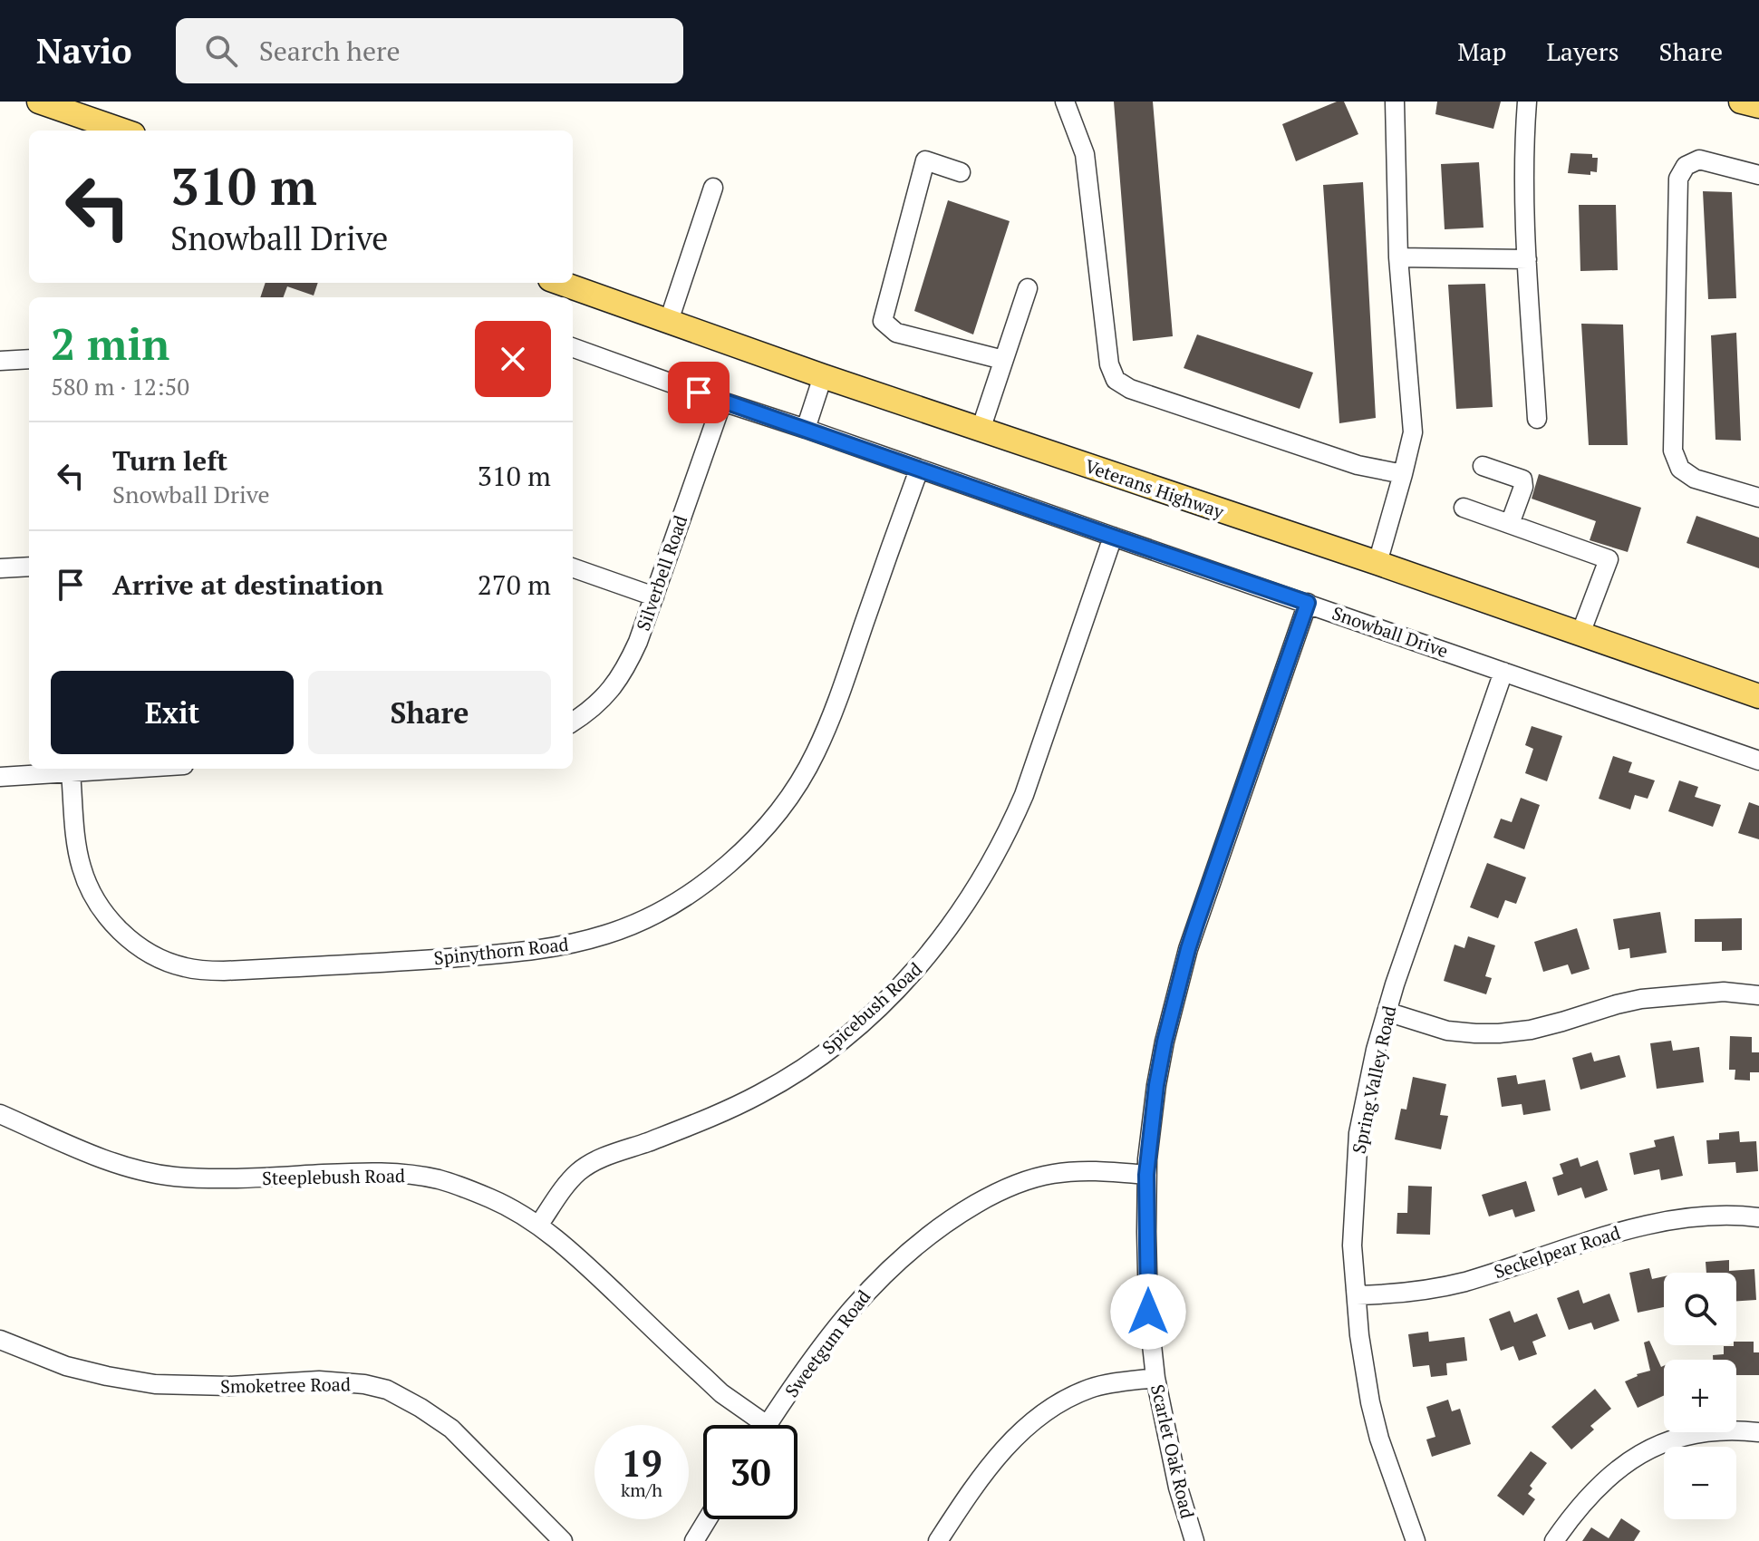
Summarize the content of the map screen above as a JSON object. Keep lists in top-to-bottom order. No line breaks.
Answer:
{"streets":{"main road":["Veterans Highway"],"street":["Silverbell Road","Snowball Drive","Spinythorn Road","Spicebush Road","Spring Valley Road","Steeplebush Road","Seckelpear Road","Sweetgum Road","Smoketree Road","Scarlet Oak Road"]},"crossings":[["Silverbell Road","Snowball Drive"],["Snowball Drive","Spinythorn Road"],["Snowball Drive","Spicebush Road"],["Snowball Drive","Spring Valley Road"],["Snowball Drive","Scarlet Oak Road"],["Spicebush Road","Steeplebush Road"],["Spring Valley Road","Seckelpear Road"],["Sweetgum Road","Scarlet Oak Road"]],"page":{"header":"Navio","search":"Search here","nav":["Map","Layers","Share"],"turn":["310 m","Snowball Drive"],"heading":["2 min","580 m · 12:50"],"list":[{"name":"Turn left","note":"Snowball Drive","value":"310 m"},{"name":"Arrive at destination","value":"270 m"}],"buttons":["Exit","Share"],"map_buttons":["+","−"],"speed":"19 km/h","limit":"30"}}
